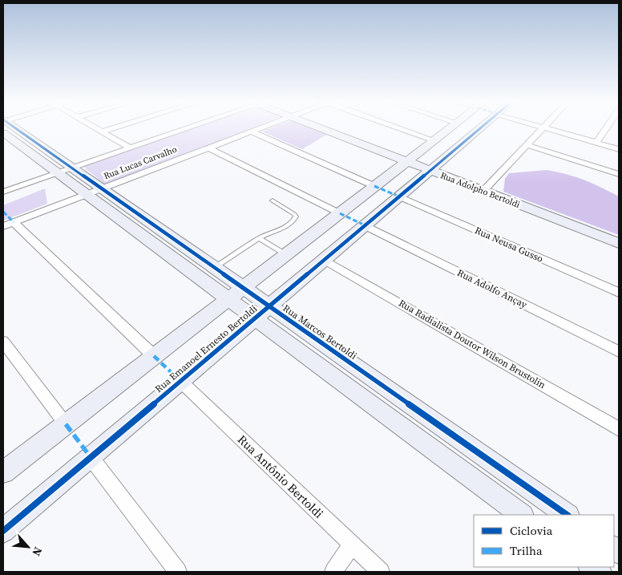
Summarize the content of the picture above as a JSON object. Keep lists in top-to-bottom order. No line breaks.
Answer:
{"streets":{"street":["Rua Lucas Carvalho","Rua Adolpho Bertoldi","Rua Neusa Gusso","Rua Adolfo Ançay","Rua Marcos Bertoldi","Rua Radialista Doutor Wilson Brustolin","Rua Emanoel Ernesto Bertoldi","Rua Antônio Bertoldi"]},"crossings":[["Rua Lucas Carvalho","Rua Marcos Bertoldi"],["Rua Adolpho Bertoldi","Rua Emanoel Ernesto Bertoldi"],["Rua Neusa Gusso","Rua Emanoel Ernesto Bertoldi"],["Rua Adolfo Ançay","Rua Emanoel Ernesto Bertoldi"],["Rua Marcos Bertoldi","Rua Emanoel Ernesto Bertoldi"],["Rua Radialista Doutor Wilson Brustolin","Rua Emanoel Ernesto Bertoldi"],["Rua Emanoel Ernesto Bertoldi","Rua Antônio Bertoldi"]],"legend":["Ciclovia","Trilha"],"north":"bottom right"}
